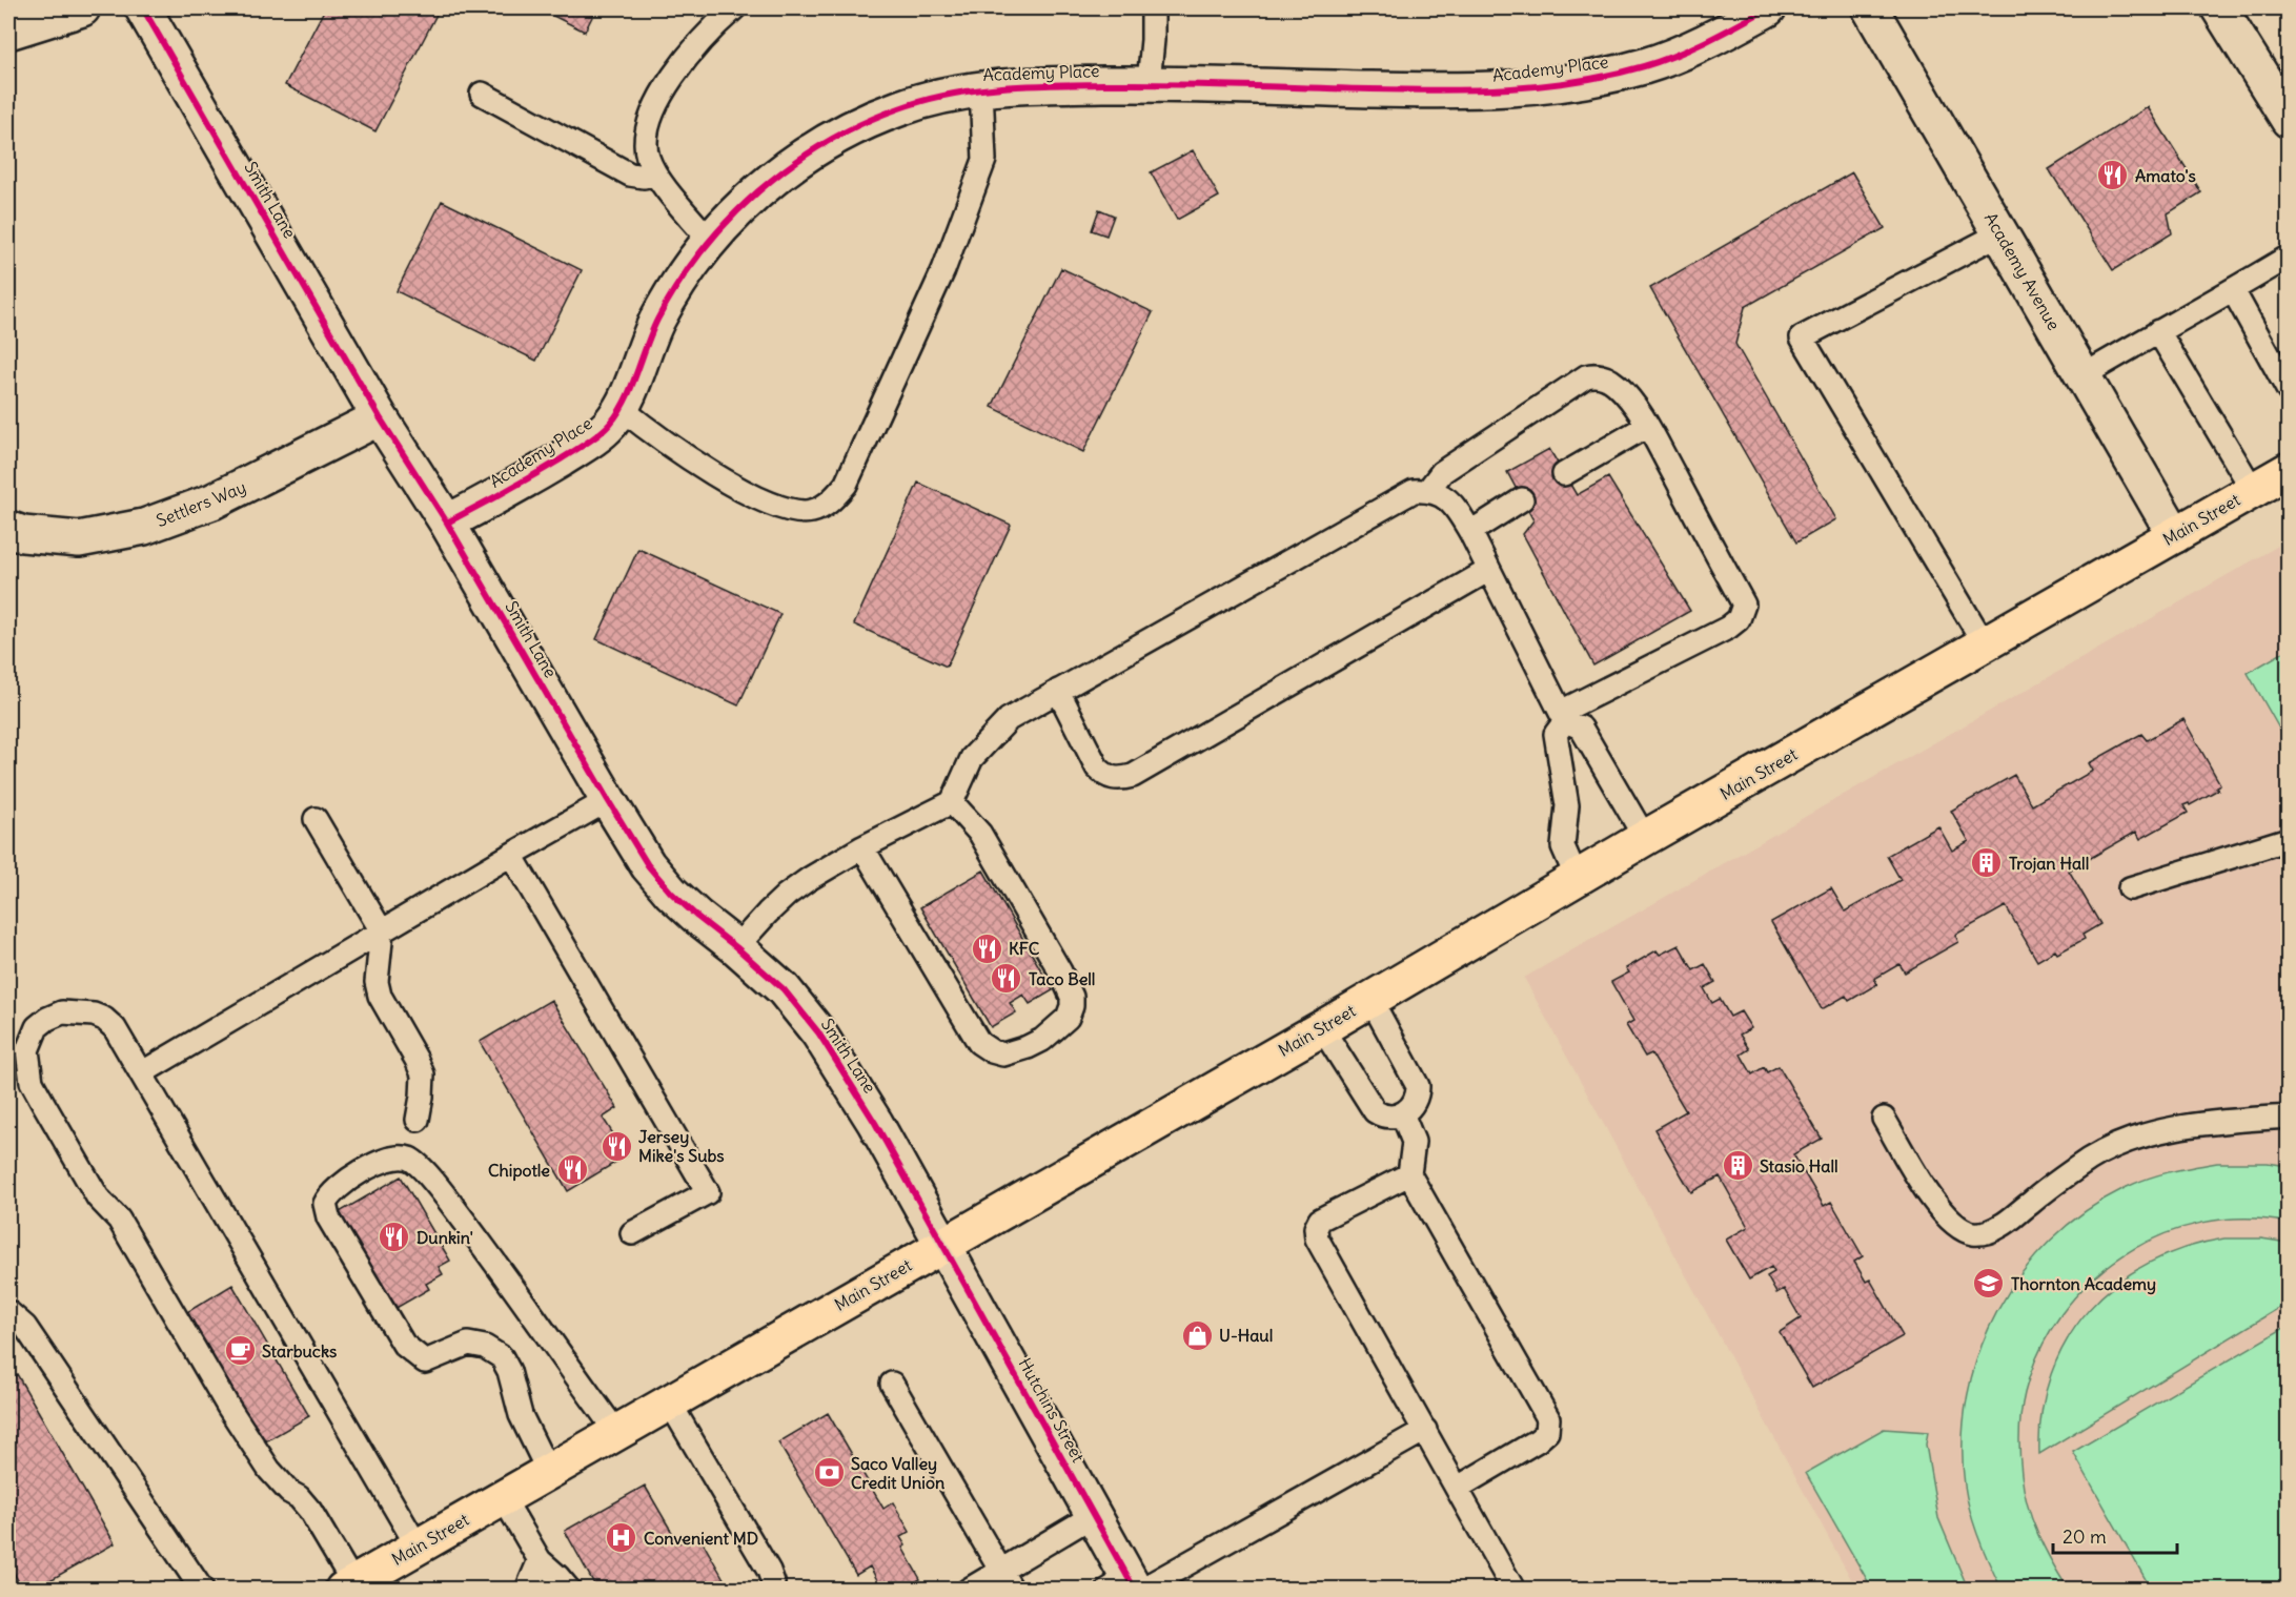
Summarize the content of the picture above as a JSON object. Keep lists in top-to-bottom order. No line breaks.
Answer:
{"streets":{"main road":["Main Street"],"street":["Academy Place","Smith Lane","Academy Avenue","Settlers Way","Hutchins Street"]},"crossings":[["Academy Place","Smith Lane"],["Smith Lane","Settlers Way"],["Smith Lane","Main Street"],["Smith Lane","Hutchins Street"],["Academy Avenue","Main Street"],["Main Street","Hutchins Street"]],"places":{"restaurant":["Amato's","KFC","Taco Bell","Jersey Mike's Subs","Chipotle","Dunkin'"],"building":["Trojan Hall","Stasio Hall"],"school or university":["Thornton Academy"],"shop":["U-Haul"],"cafe":["Starbucks"],"bank":["Saco Valley Credit Union"],"hospital":["Convenient MD"]},"scale_bar":"20 m"}
